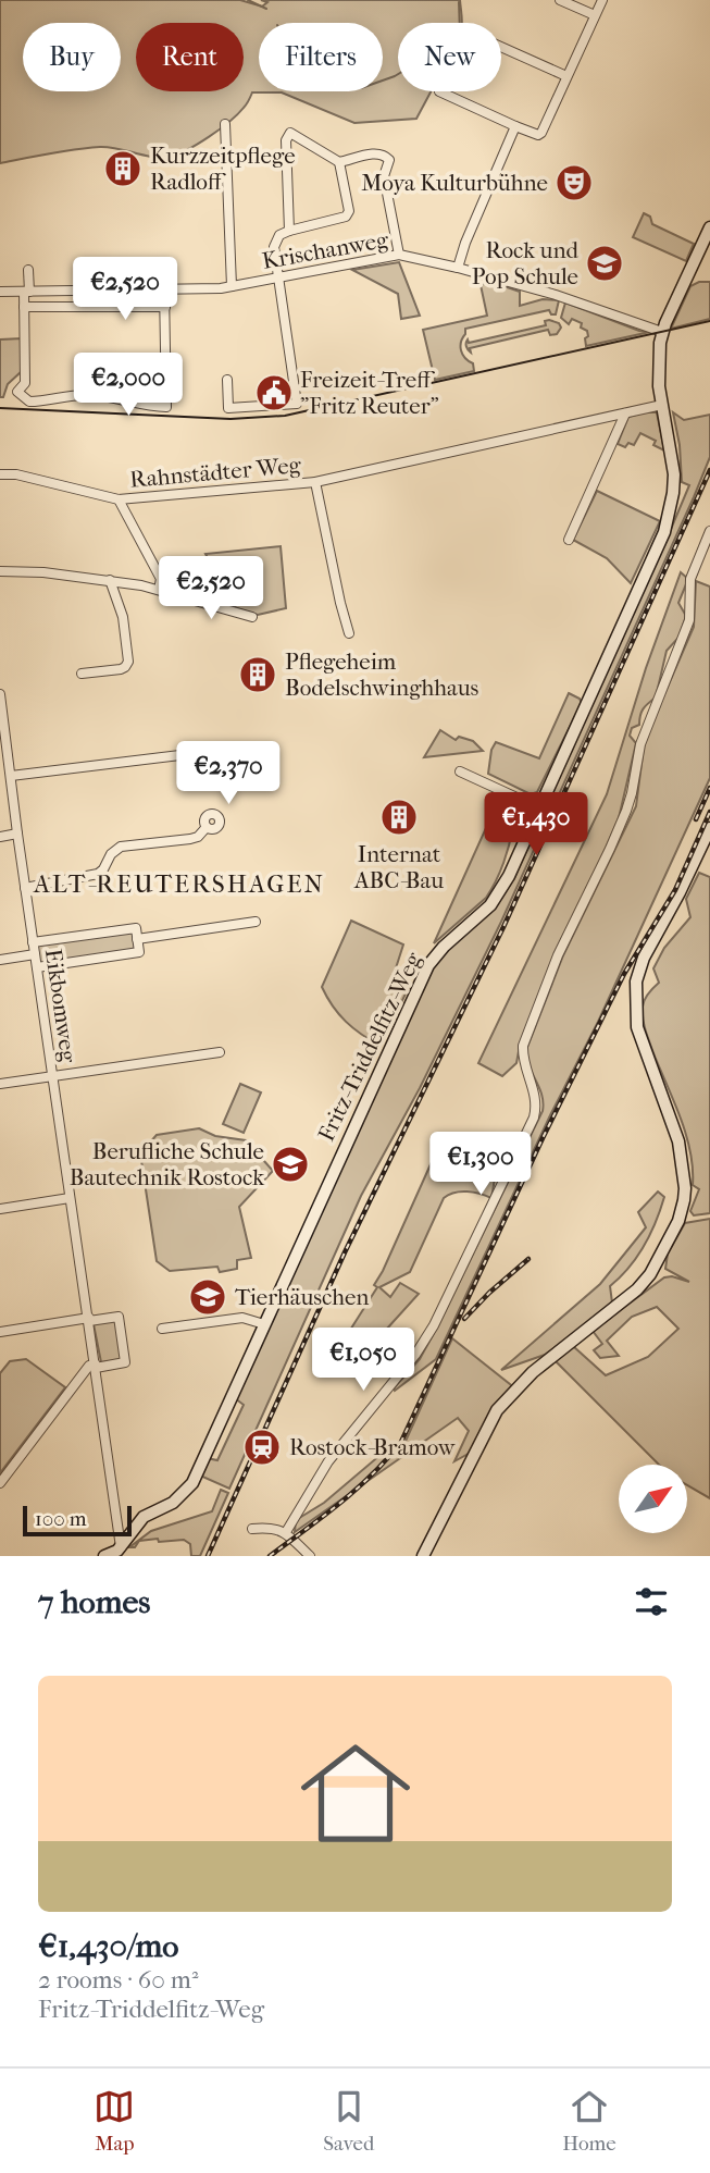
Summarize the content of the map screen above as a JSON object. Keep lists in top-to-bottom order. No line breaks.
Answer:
{"streets":{"street":["Krischanweg","Rahnstädter Weg","Eikbomweg","Fritz-Triddelfitz-Weg"]},"crossings":[["Krischanweg","Fritz-Triddelfitz-Weg"],["Rahnstädter Weg","Fritz-Triddelfitz-Weg"],["Eikbomweg","Fritz-Triddelfitz-Weg"]],"districts":["ALT-REUTERSHAGEN"],"places":{"building":["Kurzzeitpflege Radloff","Pflegeheim Bodelschwinghhaus","Internat ABC-Bau"],"theatre":["Moya Kulturbühne"],"school or university":["Rock und Pop Schule","Berufliche Schule Bautechnik Rostock","Tierhäuschen"],"public building":["Freizeit-Treff \"Fritz Reuter\""],"station":["Rostock-Bramow"]},"scale_bar":"100 m","north":"top right","page":{"chip":["Buy","Rent","Filters","New"],"price":["€2,520","€2,000","€2,520","€2,370","€1,430","€1,300","€1,050"],"scale":"100 m","heading":"7 homes","list":[{"name":"€1,430/mo","note":"2 rooms · 60 m² · Fritz-Triddelfitz-Weg"}],"tabs":["Map","Saved","Home"]}}
